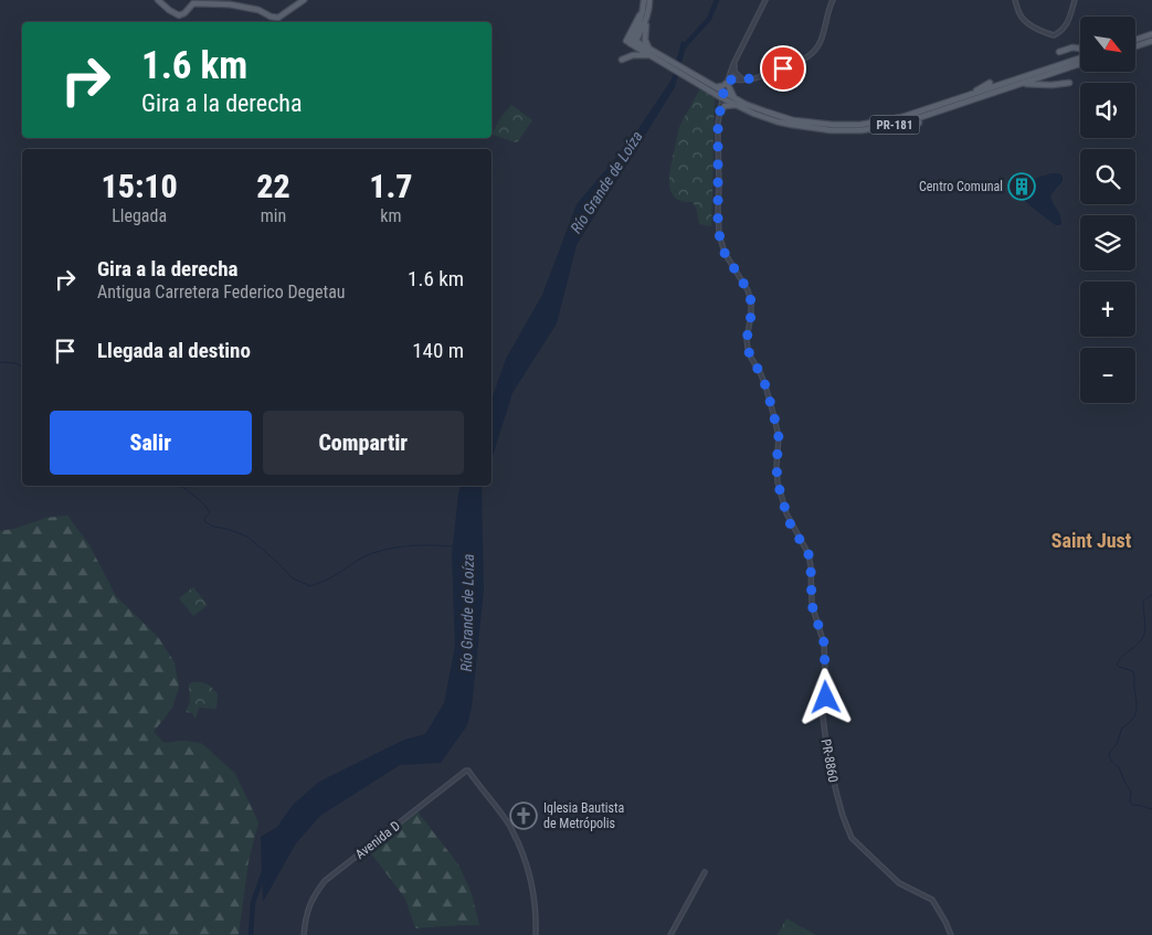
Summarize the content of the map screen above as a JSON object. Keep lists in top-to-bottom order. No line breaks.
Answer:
{"streets":{"main road":["PR-181"],"street":["PR-8860","Avenida D"]},"crossings":[["PR-181","PR-8860"]],"districts":["Saint Just"],"water":["Río Grande de Loíza"],"places":{"building":["Centro Comunal"],"church":["Iglesia Bautista de Metrópolis"]},"north":"bottom right","page":{"map_buttons":["+","−"],"turn":["1.6 km","Gira a la derecha"],"eta":["15:10","Llegada","22","min","1.7","km"],"list":[{"name":"Gira a la derecha","note":"Antigua Carretera Federico Degetau","value":"1.6 km"},{"name":"Llegada al destino","value":"140 m"}],"buttons":["Salir","Compartir"]}}
